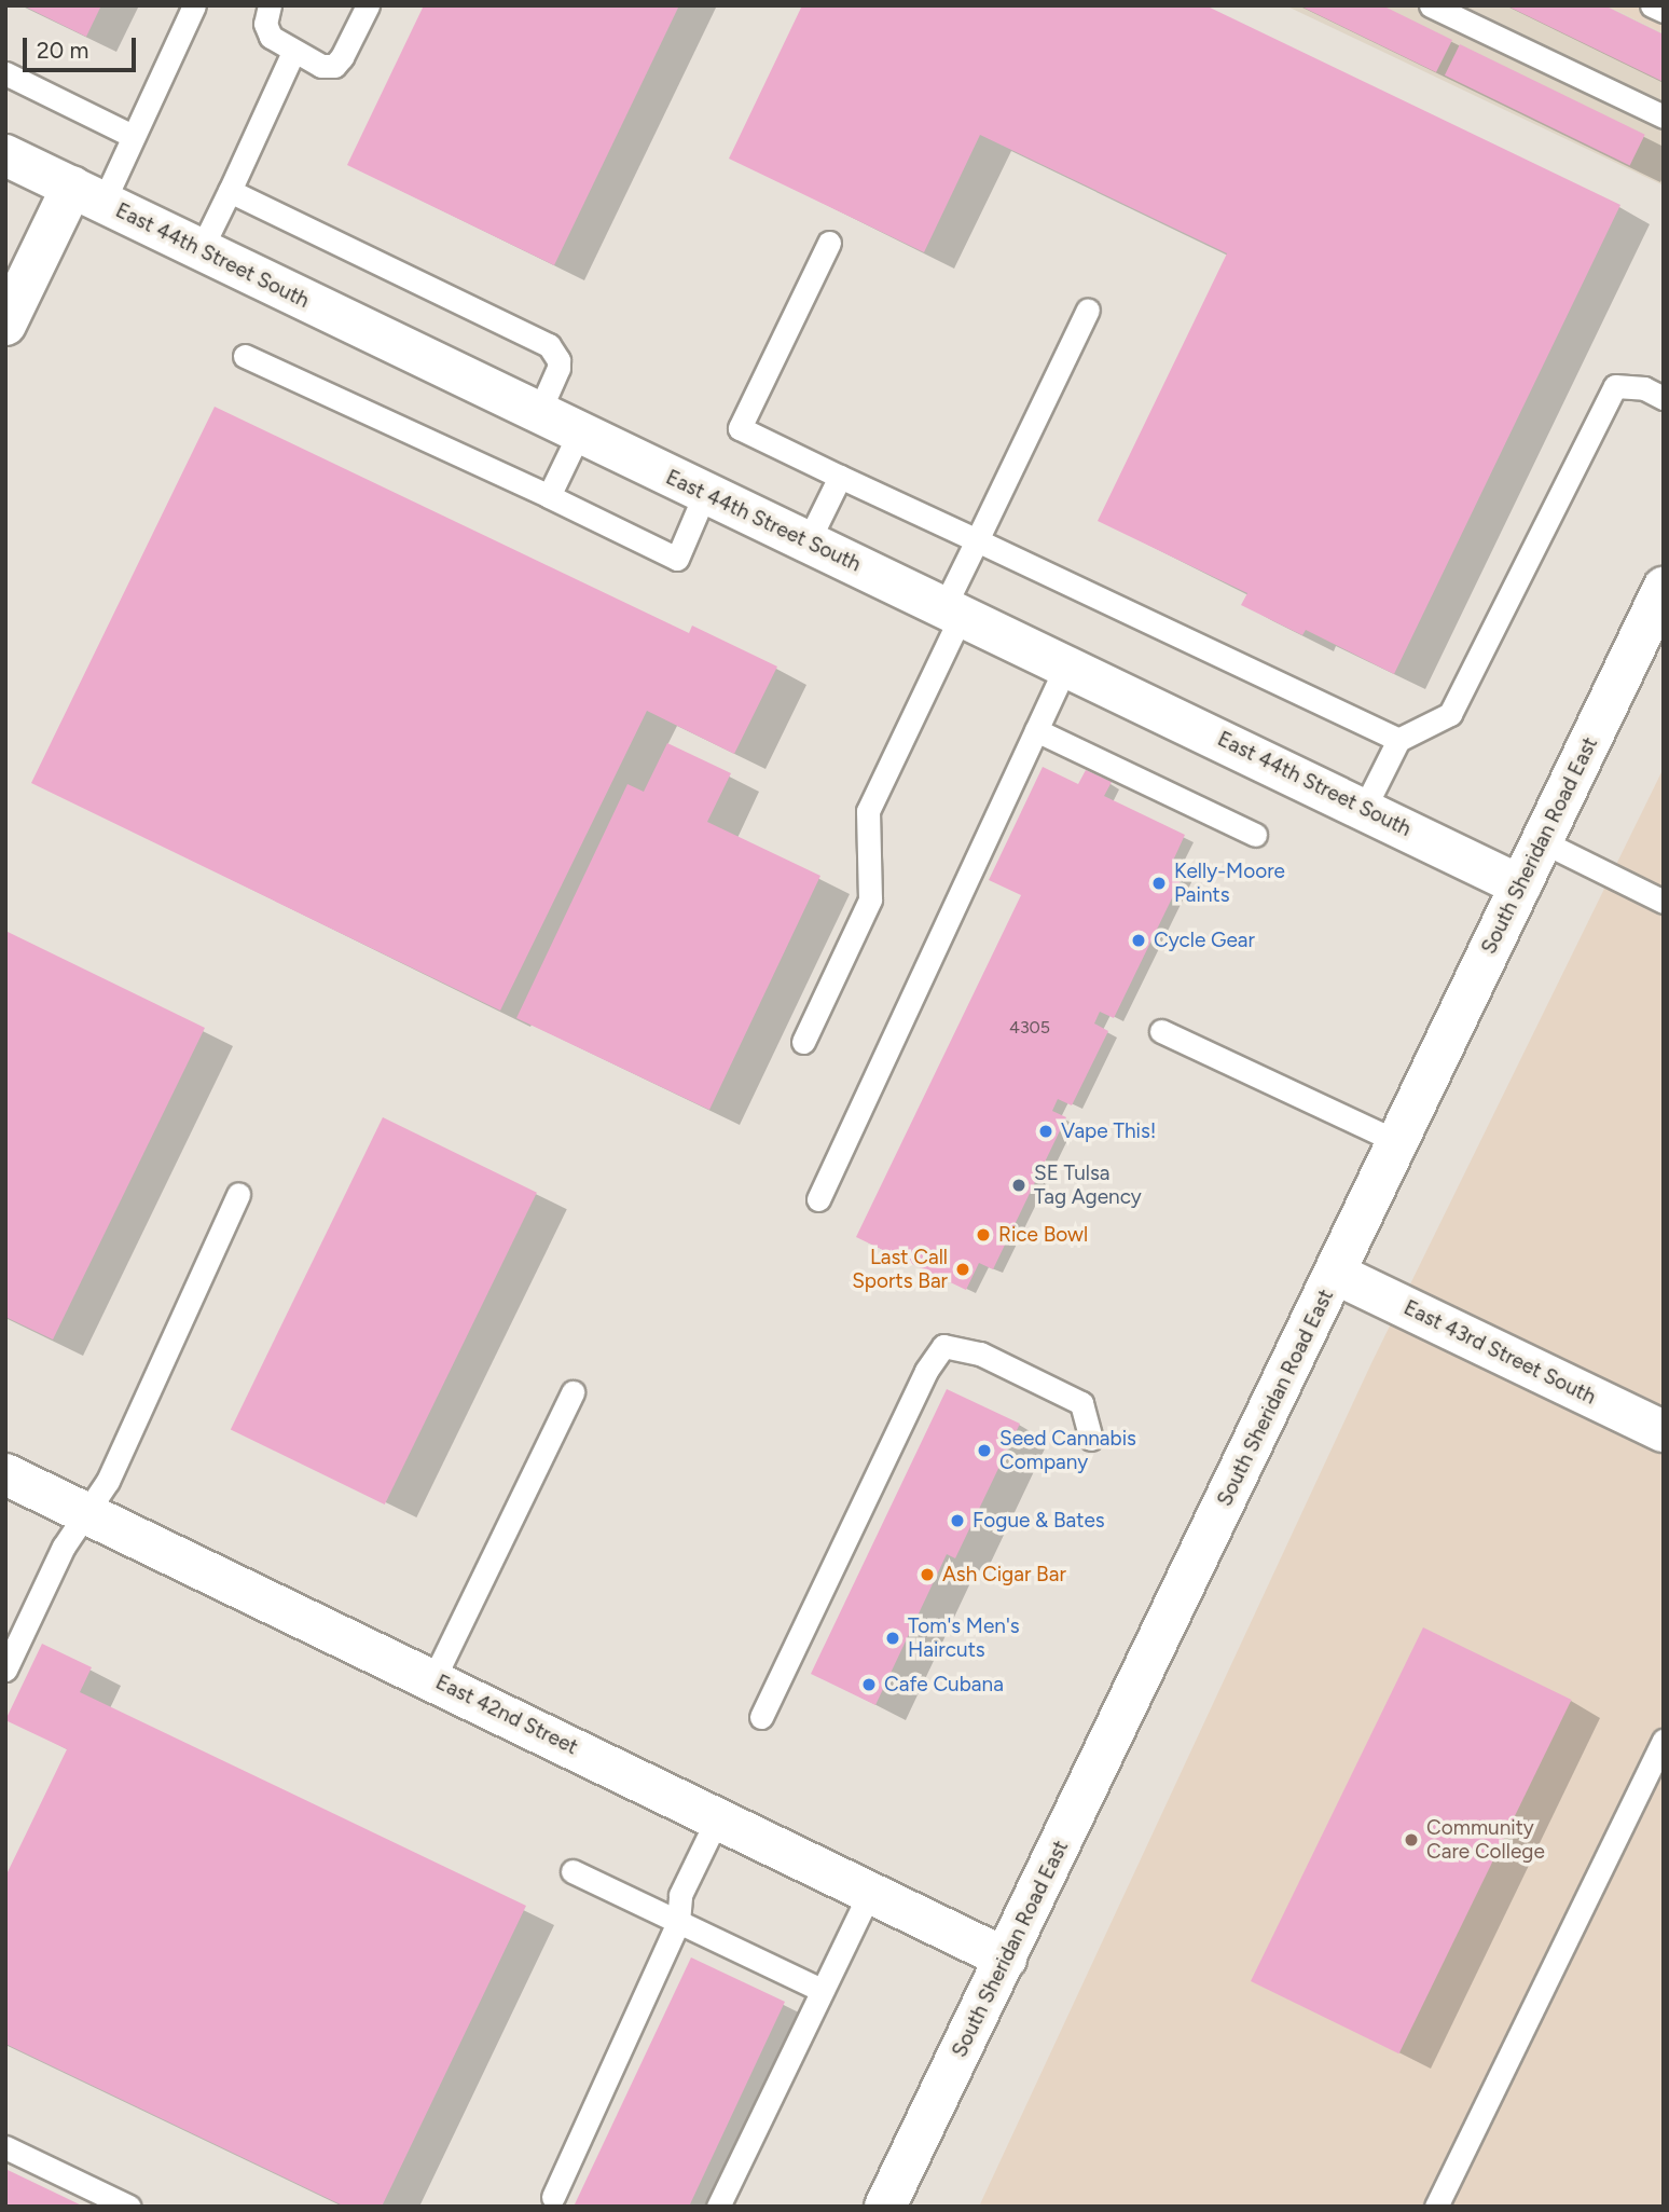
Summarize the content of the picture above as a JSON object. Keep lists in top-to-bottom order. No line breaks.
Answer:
{"streets":{"street":["East 44th Street South","South Sheridan Road East","East 43rd Street South","East 42nd Street"]},"crossings":[["East 44th Street South","South Sheridan Road East"],["South Sheridan Road East","East 43rd Street South"],["South Sheridan Road East","East 42nd Street"]],"places":["Kelly-Moore Paints","Cycle Gear","Vape This!","SE Tulsa Tag Agency","Rice Bowl","Last Call Sports Bar","Seed Cannabis Company","Fogue & Bates","Ash Cigar Bar","Tom's Men's Haircuts","Cafe Cubana","Community Care College"],"house_numbers":["4305"],"scale_bar":"20 m"}
